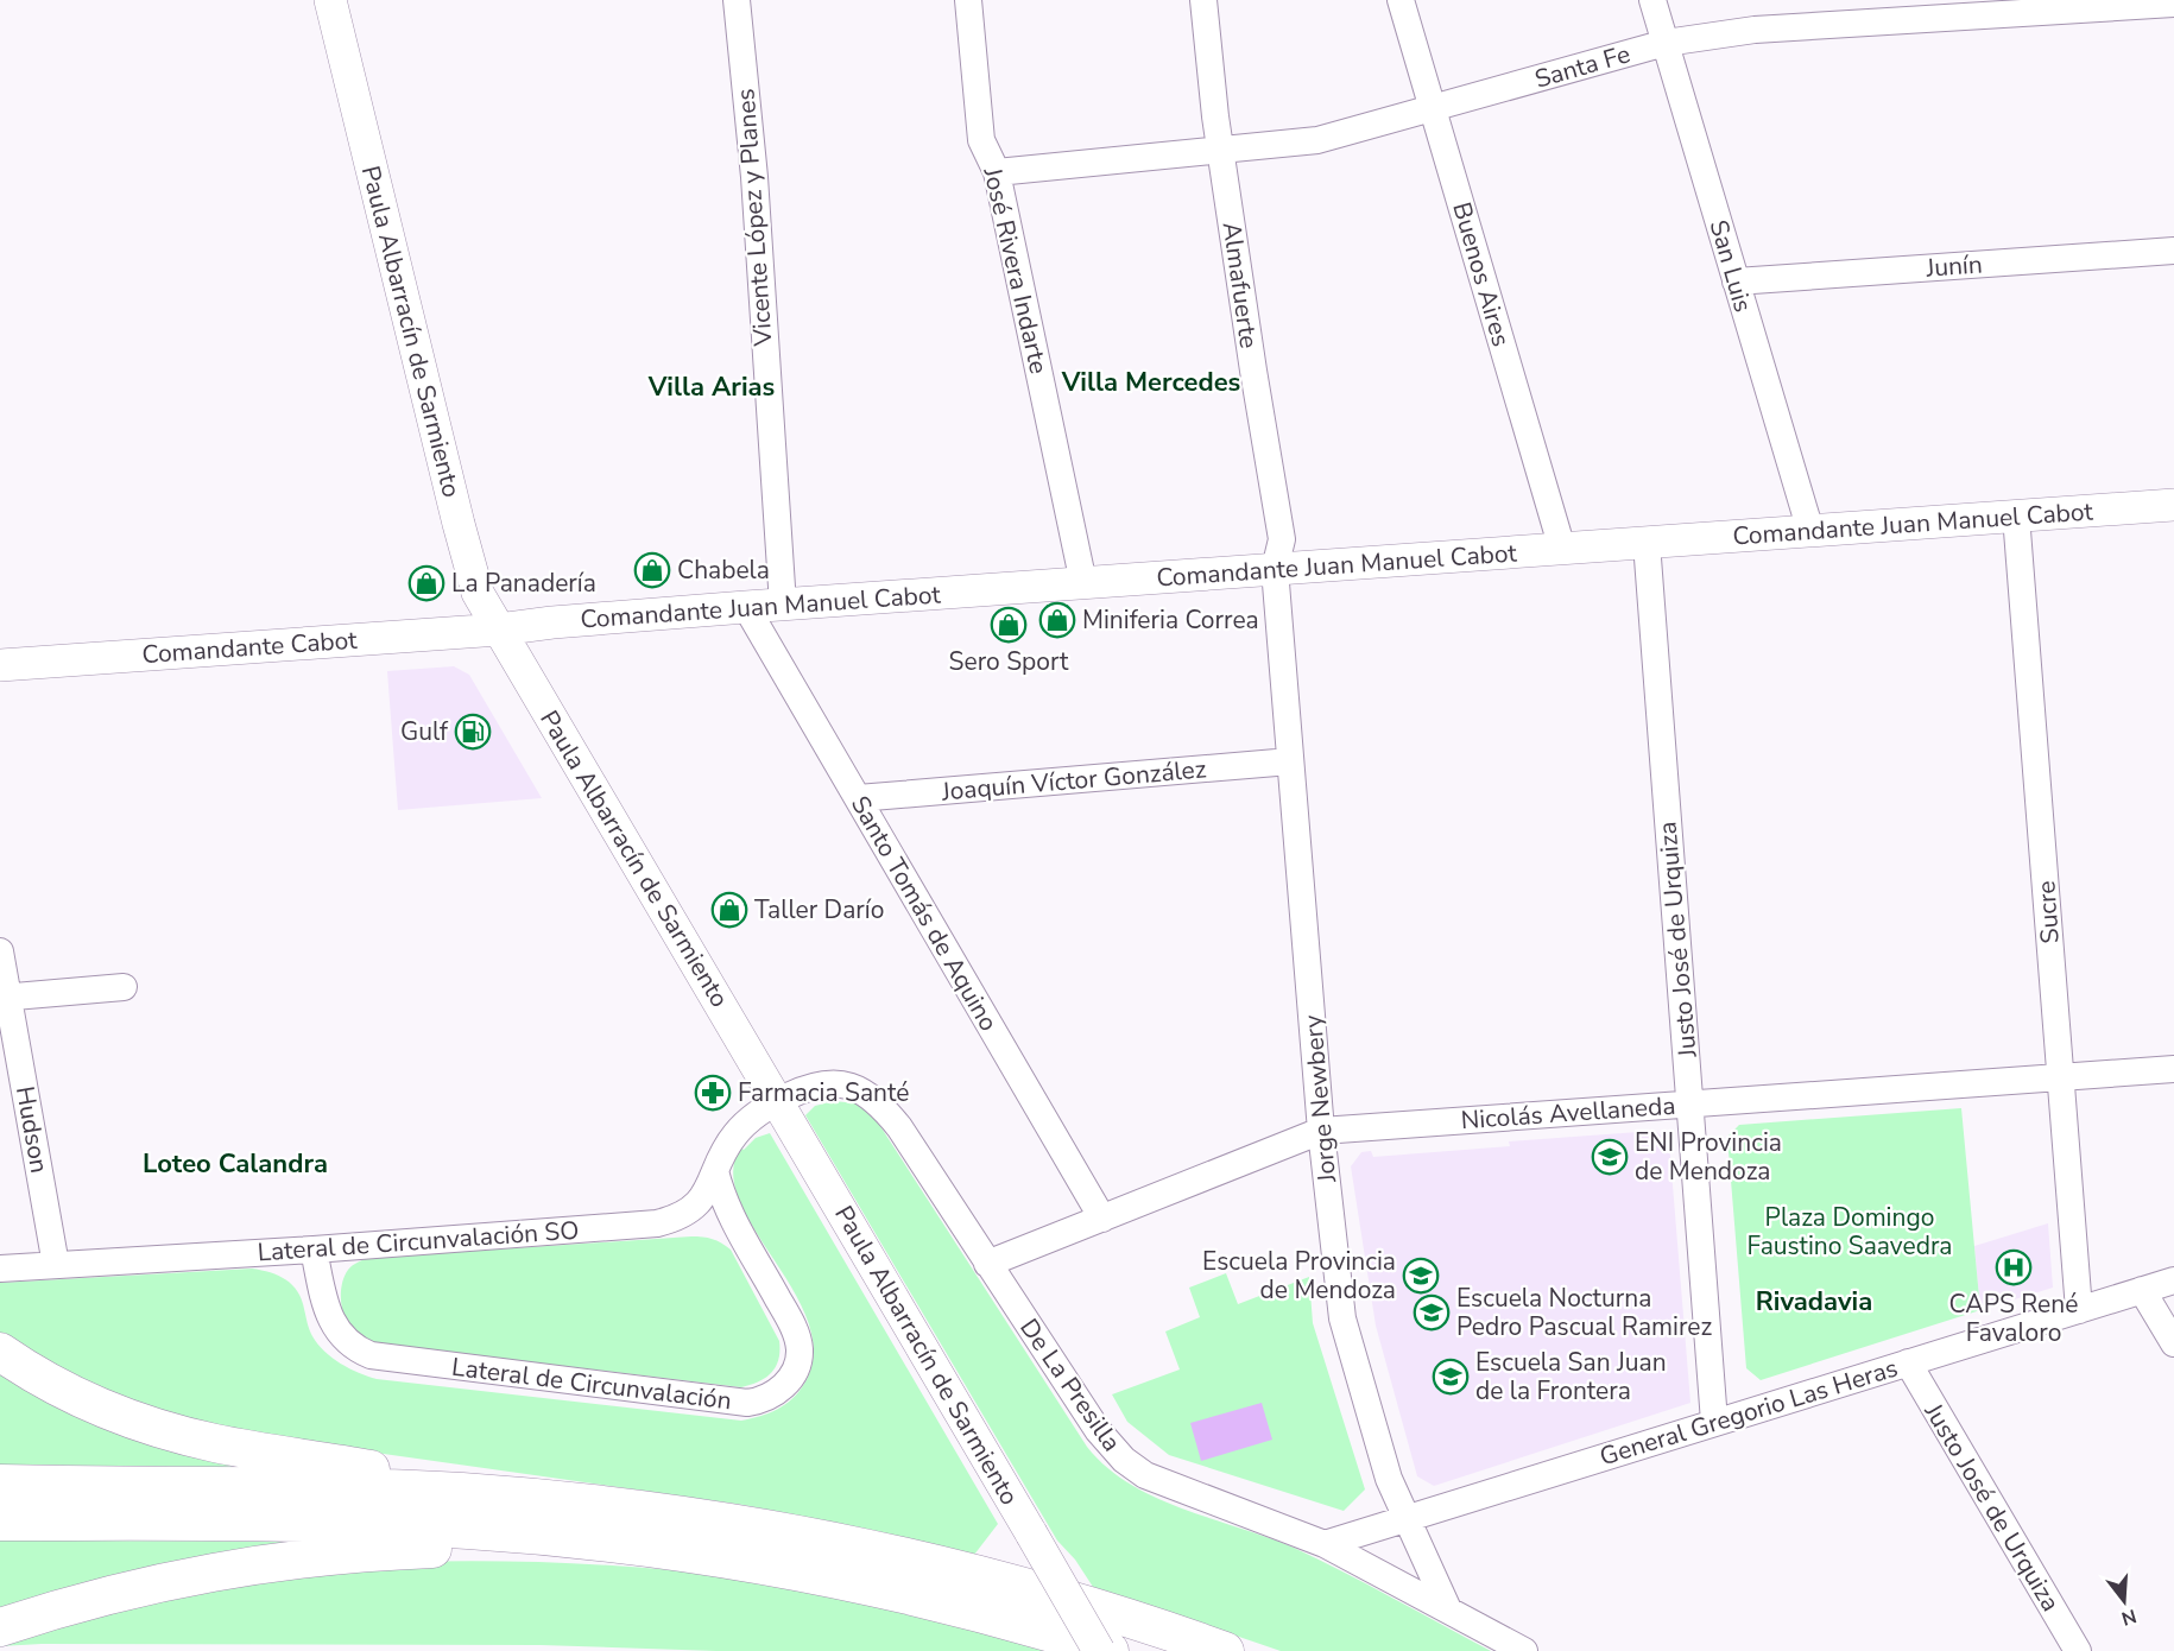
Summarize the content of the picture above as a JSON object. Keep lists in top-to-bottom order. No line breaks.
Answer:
{"streets":{"main road":["Paula Albarracín de Sarmiento","Comandante Juan Manuel Cabot","Comandante Cabot"],"street":["Santa Fe","Vicente López y Planes","San Luis","Junín","José Rivera Indarte","Buenos Aires","Almafuerte","Joaquín Víctor González","Sucre","Santo Tomás de Aquino","Justo José de Urquiza","Jorge Newbery","Nicolás Avellaneda","Hudson","Lateral de Circunvalación SO","Lateral de Circunvalación","De La Presilla","General Gregorio Las Heras"]},"crossings":[["Santa Fe","San Luis"],["Santa Fe","José Rivera Indarte"],["Santa Fe","Buenos Aires"],["Santa Fe","Almafuerte"],["Vicente López y Planes","Comandante Juan Manuel Cabot"],["San Luis","Junín"],["San Luis","Comandante Juan Manuel Cabot"],["José Rivera Indarte","Comandante Juan Manuel Cabot"],["Buenos Aires","Comandante Juan Manuel Cabot"],["Almafuerte","Comandante Juan Manuel Cabot"],["Almafuerte","Jorge Newbery"],["Paula Albarracín de Sarmiento","Comandante Juan Manuel Cabot"],["Paula Albarracín de Sarmiento","Comandante Cabot"],["Paula Albarracín de Sarmiento","Lateral de Circunvalación SO"],["Paula Albarracín de Sarmiento","De La Presilla"],["Comandante Juan Manuel Cabot","Comandante Cabot"],["Comandante Juan Manuel Cabot","Sucre"],["Comandante Juan Manuel Cabot","Santo Tomás de Aquino"],["Comandante Juan Manuel Cabot","Justo José de Urquiza"],["Comandante Juan Manuel Cabot","Jorge Newbery"],["Joaquín Víctor González","Santo Tomás de Aquino"],["Joaquín Víctor González","Jorge Newbery"],["Sucre","Nicolás Avellaneda"],["Sucre","General Gregorio Las Heras"],["Santo Tomás de Aquino","Nicolás Avellaneda"],["Justo José de Urquiza","Nicolás Avellaneda"],["Justo José de Urquiza","General Gregorio Las Heras"],["Jorge Newbery","Nicolás Avellaneda"],["Jorge Newbery","De La Presilla"],["Jorge Newbery","General Gregorio Las Heras"],["Nicolás Avellaneda","De La Presilla"],["Hudson","Lateral de Circunvalación SO"],["Lateral de Circunvalación SO","Lateral de Circunvalación"],["Lateral de Circunvalación SO","De La Presilla"],["De La Presilla","General Gregorio Las Heras"]],"districts":["Villa Mercedes","Villa Arias","Loteo Calandra","Rivadavia"],"parks":["Plaza Domingo Faustino Saavedra"],"places":{"shop":["Chabela","La Panadería","Miniferia Correa","Sero Sport","Taller Darío"],"fuel station":["Gulf"],"pharmacy":["Farmacia Santé"],"school or university":["ENI Provincia de Mendoza","Escuela Provincia de Mendoza","Escuela Nocturna Pedro Pascual Ramirez","Escuela San Juan de la Frontera"],"hospital":["CAPS René Favaloro"]},"north":"bottom"}
